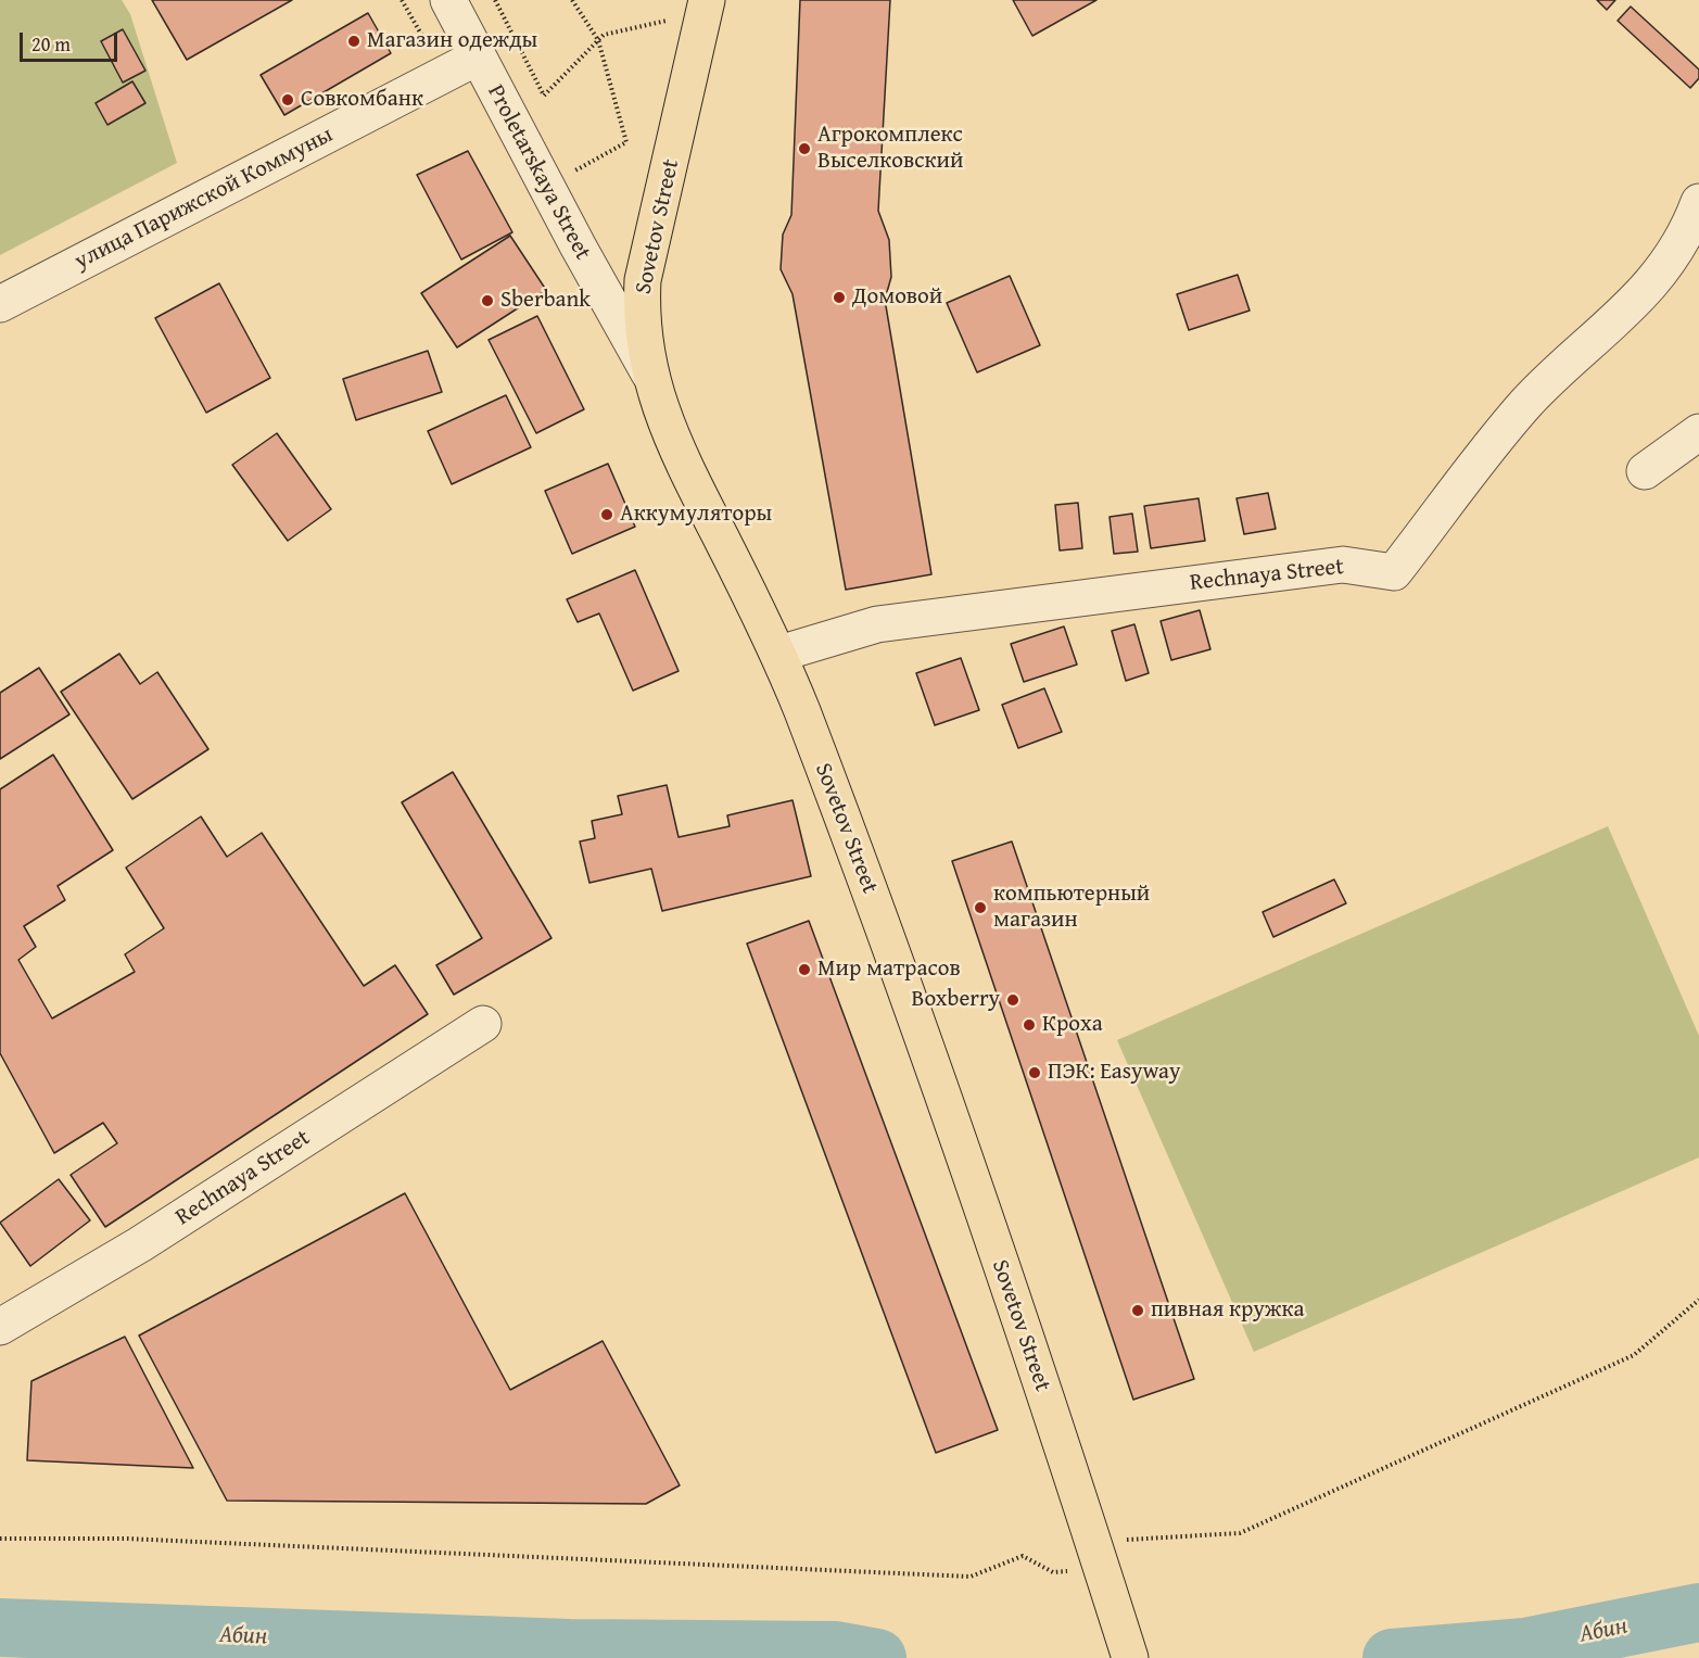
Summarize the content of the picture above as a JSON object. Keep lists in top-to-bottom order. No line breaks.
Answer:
{"streets":{"main road":["Sovetov Street"],"street":["Proletarskaya Street","улица Парижской Коммуны","Rechnaya Street"]},"crossings":[["Proletarskaya Street","улица Парижской Коммуны"],["Proletarskaya Street","Sovetov Street"],["Sovetov Street","Rechnaya Street"]],"water":["Абин"],"places":["Магазин одежды","Совкомбанк","Агрокомплекс Выселковский","Домовой","Sberbank","Аккумуляторы","компьютерный магазин","Мир матрасов","Boxberry","Кроха","ПЭК: Easyway","пивная кружка"],"scale_bar":"20 m"}
